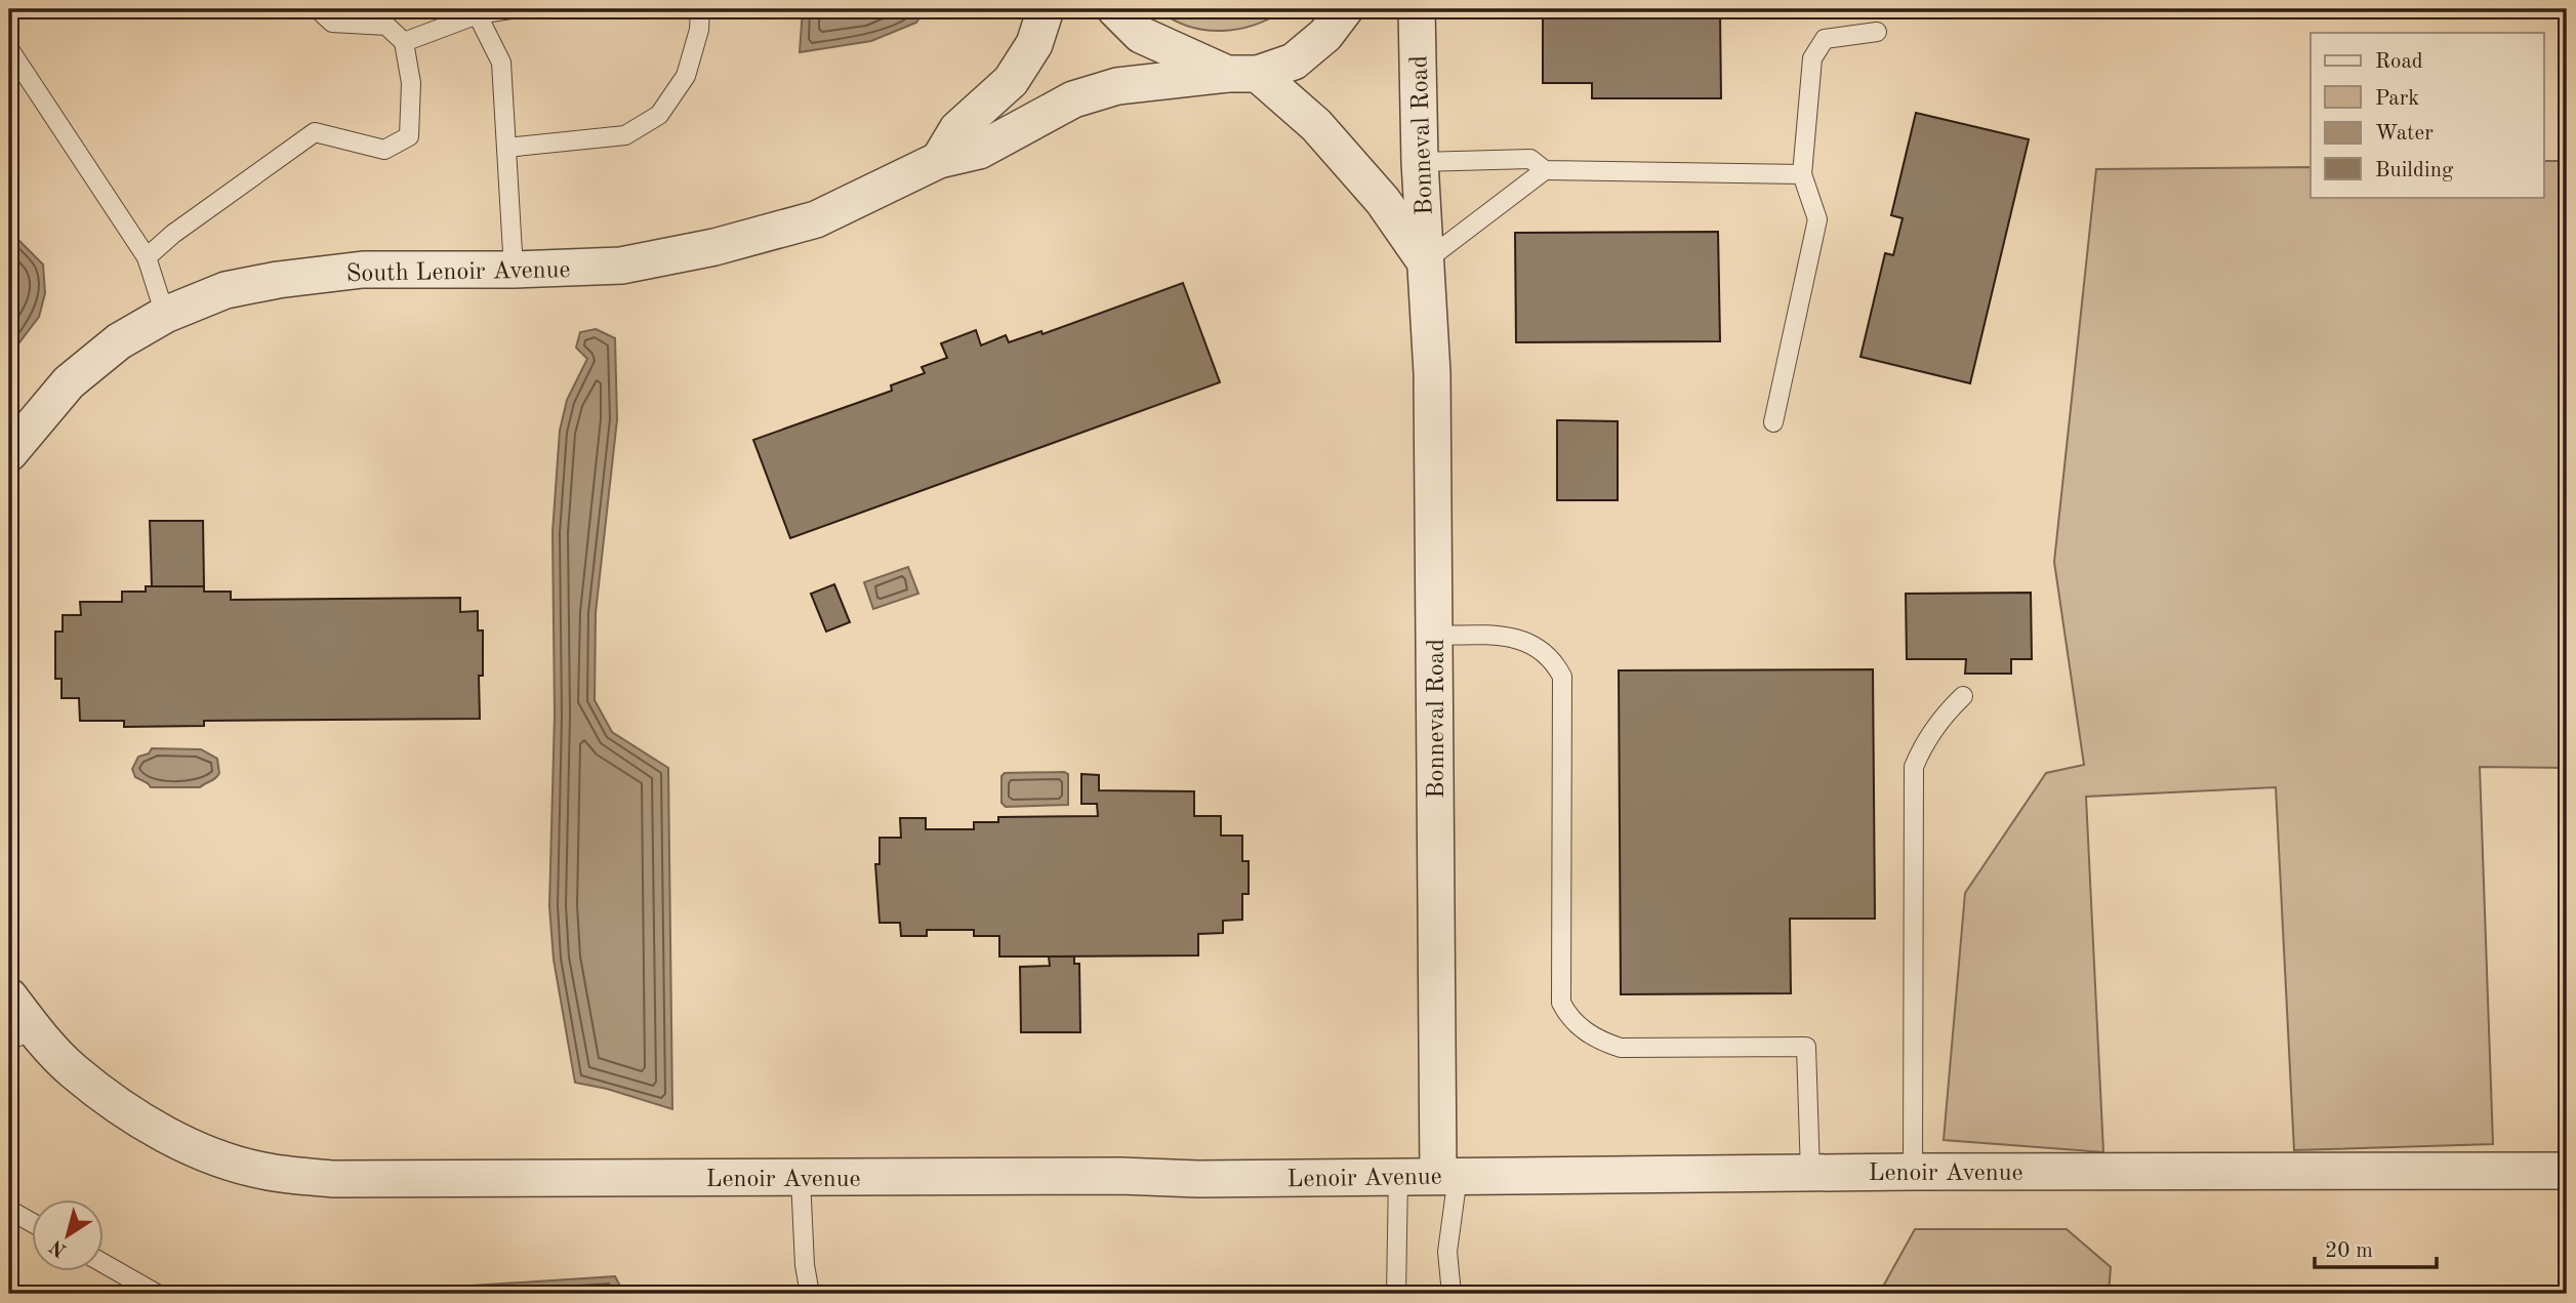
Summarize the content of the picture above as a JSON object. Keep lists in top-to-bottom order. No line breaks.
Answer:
{"streets":{"street":["Bonneval Road","South Lenoir Avenue","Lenoir Avenue"]},"crossings":[["Bonneval Road","South Lenoir Avenue"],["Bonneval Road","Lenoir Avenue"]],"legend":["Road","Park","Water","Building"],"scale_bar":"20 m","north":"bottom left"}
